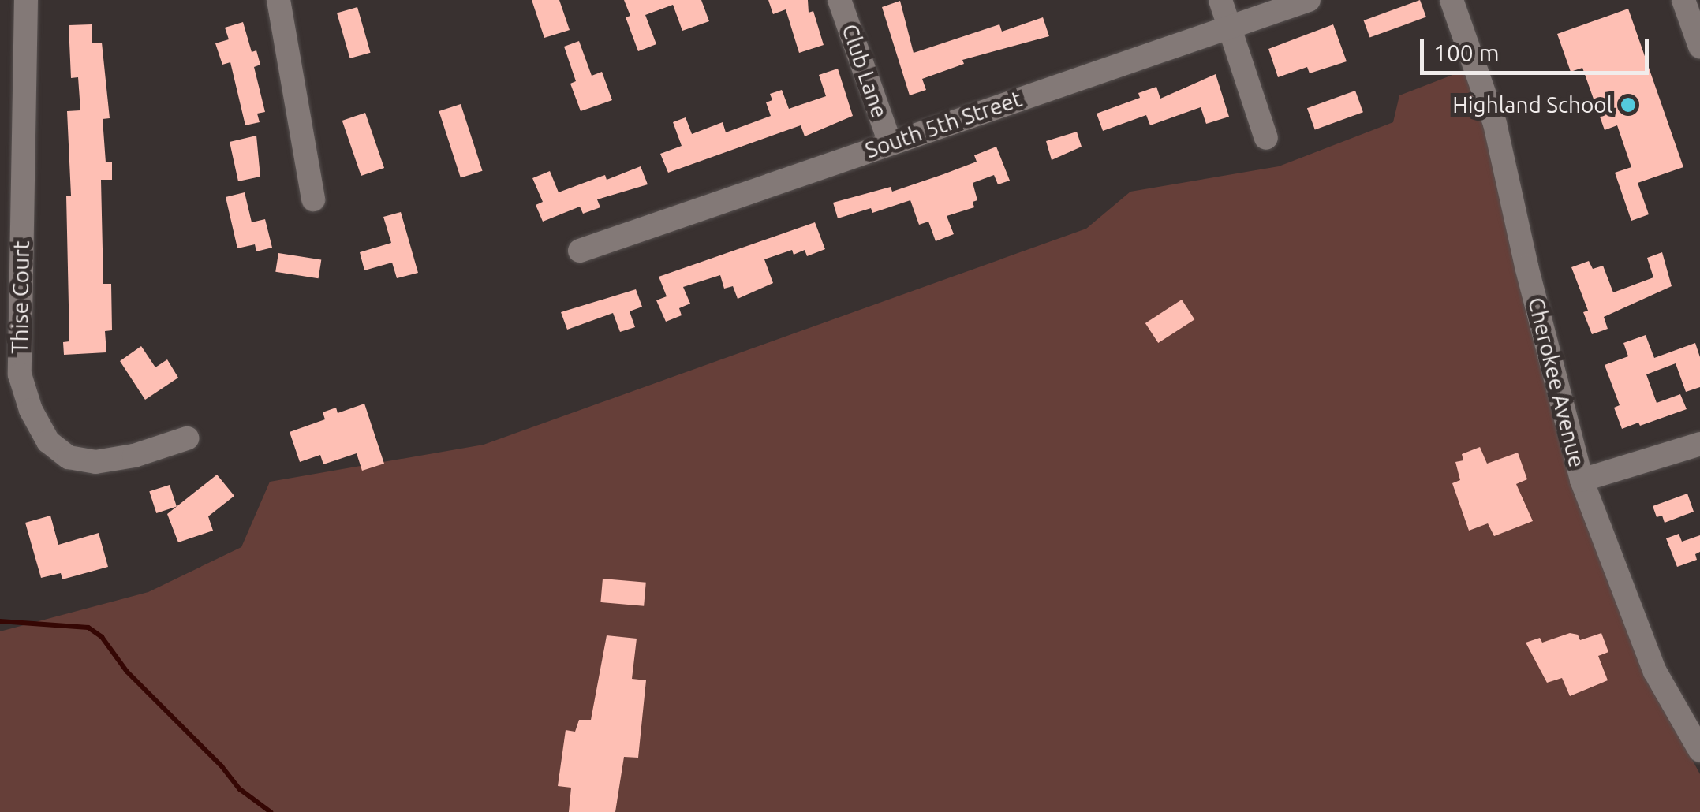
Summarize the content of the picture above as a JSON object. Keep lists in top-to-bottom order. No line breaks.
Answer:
{"streets":{"street":["Club Lane","South 5th Street","Thise Court","Cherokee Avenue"]},"crossings":[["Club Lane","South 5th Street"]],"places":["Highland School"],"scale_bar":"100 m"}
